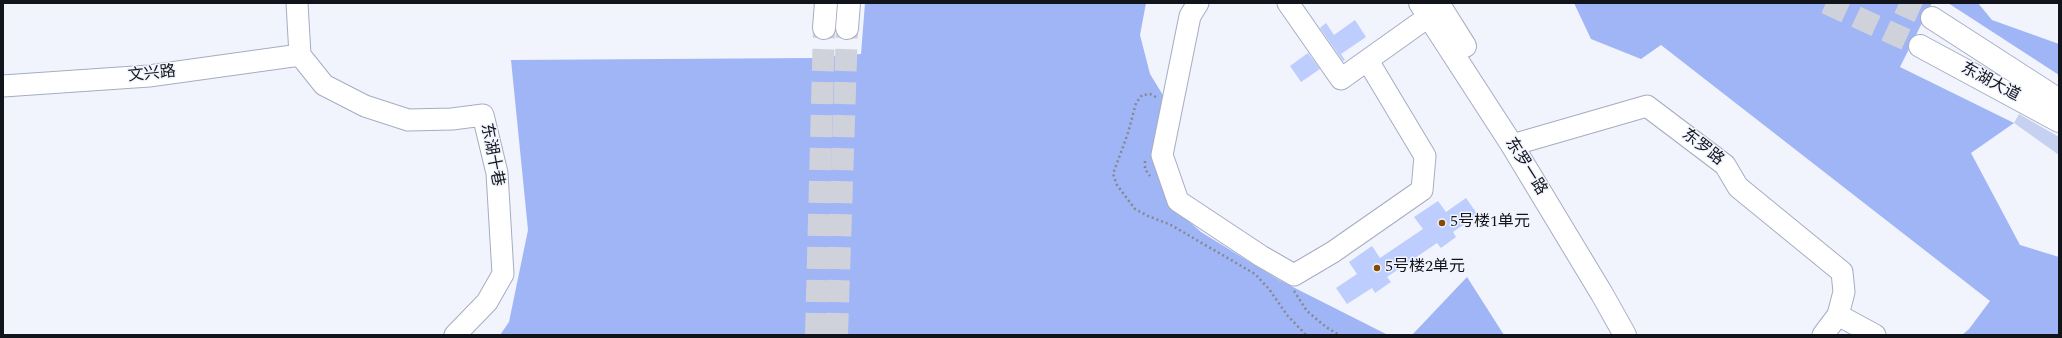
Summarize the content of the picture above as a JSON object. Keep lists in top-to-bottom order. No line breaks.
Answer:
{"streets":{"main road":["东湖大道","东罗一路"],"street":["文兴路","东罗路","东湖十巷"]},"crossings":[["文兴路","东湖十巷"],["东罗路","东罗一路"]],"places":["5号楼1单元","5号楼2单元"]}
